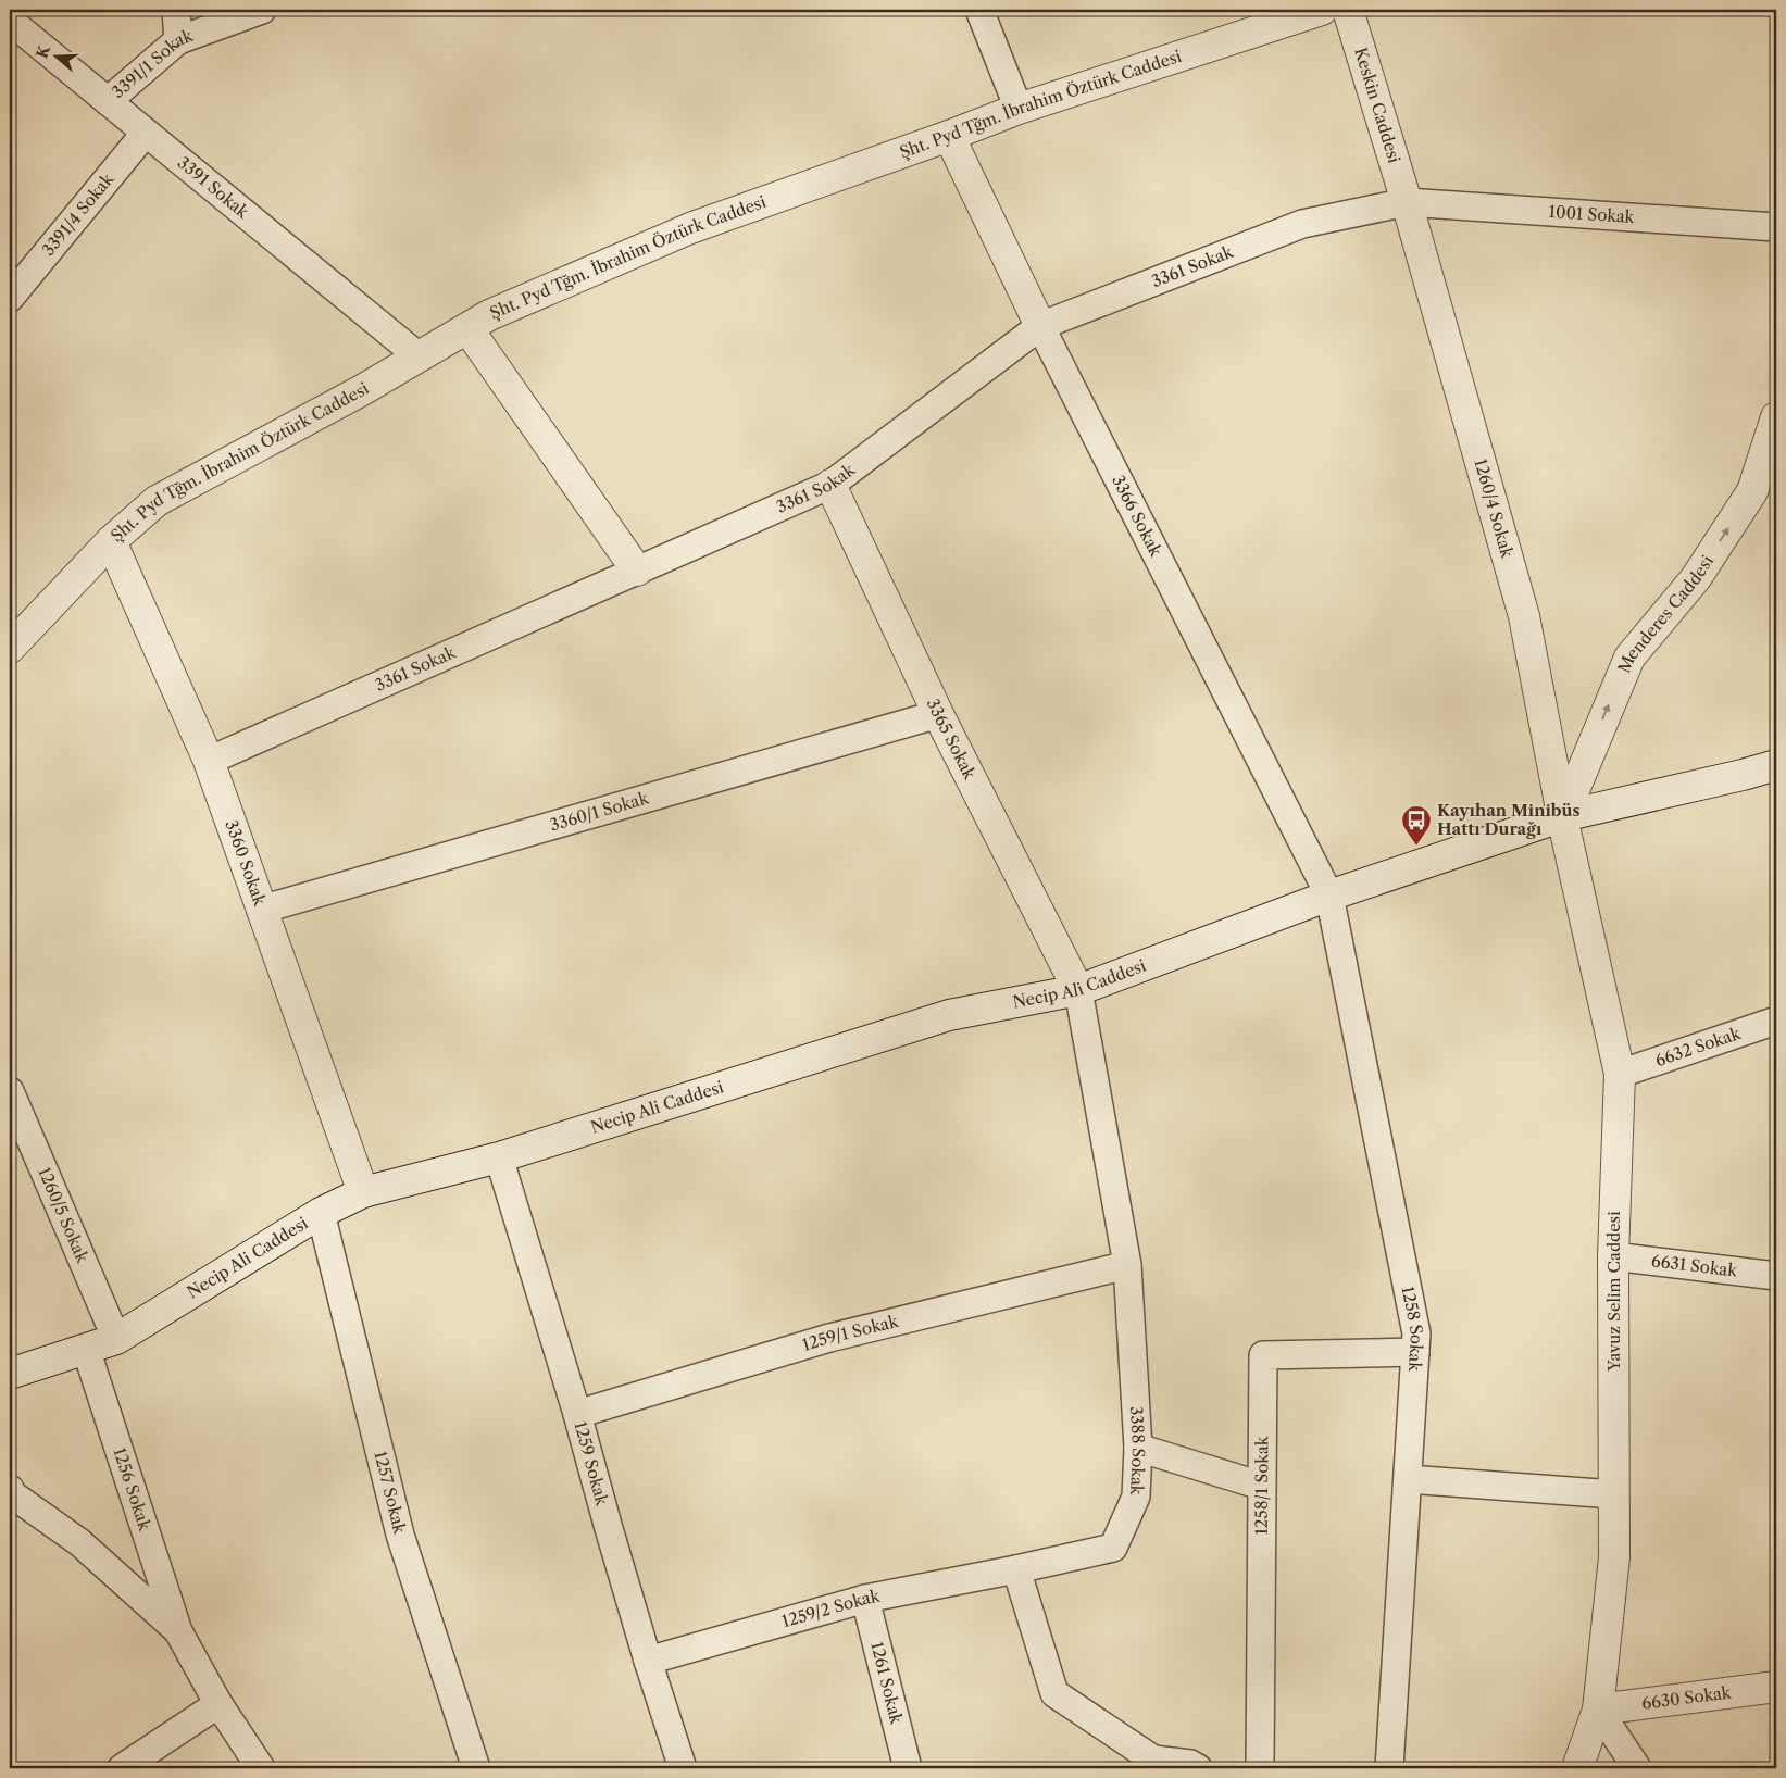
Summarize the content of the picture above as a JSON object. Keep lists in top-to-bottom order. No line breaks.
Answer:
{"streets":{"street":["3391/1 Sokak","Şht. Pyd Tğm. İbrahim Öztürk Caddesi","Keskin Caddesi","3391 Sokak","3391/4 Sokak","1001 Sokak","3361 Sokak","1260/4 Sokak","3366 Sokak","Menderes Caddesi","3365 Sokak","3360/1 Sokak","3360 Sokak","Necip Ali Caddesi","6632 Sokak","1260/5 Sokak","6631 Sokak","Yavuz Selim Caddesi","1258 Sokak","1259/1 Sokak","3388 Sokak","1259 Sokak","1258/1 Sokak","1256 Sokak","1257 Sokak","1259/2 Sokak","1261 Sokak","6630 Sokak"]},"crossings":[["3391/1 Sokak","3391 Sokak"],["Şht. Pyd Tğm. İbrahim Öztürk Caddesi","3391 Sokak"],["Şht. Pyd Tğm. İbrahim Öztürk Caddesi","3366 Sokak"],["Şht. Pyd Tğm. İbrahim Öztürk Caddesi","3360 Sokak"],["Keskin Caddesi","1001 Sokak"],["Keskin Caddesi","3361 Sokak"],["Keskin Caddesi","1260/4 Sokak"],["3391 Sokak","3391/4 Sokak"],["1001 Sokak","3361 Sokak"],["1001 Sokak","1260/4 Sokak"],["3361 Sokak","1260/4 Sokak"],["3361 Sokak","3366 Sokak"],["3361 Sokak","3365 Sokak"],["3361 Sokak","3360 Sokak"],["1260/4 Sokak","Menderes Caddesi"],["1260/4 Sokak","Necip Ali Caddesi"],["1260/4 Sokak","Yavuz Selim Caddesi"],["3366 Sokak","Necip Ali Caddesi"],["3366 Sokak","1258 Sokak"],["Menderes Caddesi","Necip Ali Caddesi"],["Menderes Caddesi","Yavuz Selim Caddesi"],["3365 Sokak","3360/1 Sokak"],["3365 Sokak","Necip Ali Caddesi"],["3365 Sokak","3388 Sokak"],["3360/1 Sokak","3360 Sokak"],["3360 Sokak","Necip Ali Caddesi"],["Necip Ali Caddesi","1260/5 Sokak"],["Necip Ali Caddesi","Yavuz Selim Caddesi"],["Necip Ali Caddesi","1258 Sokak"],["Necip Ali Caddesi","3388 Sokak"],["Necip Ali Caddesi","1259 Sokak"],["Necip Ali Caddesi","1256 Sokak"],["Necip Ali Caddesi","1257 Sokak"],["6632 Sokak","Yavuz Selim Caddesi"],["6631 Sokak","Yavuz Selim Caddesi"],["Yavuz Selim Caddesi","6630 Sokak"],["1258 Sokak","1258/1 Sokak"],["1259/1 Sokak","3388 Sokak"],["1259/1 Sokak","1259 Sokak"],["3388 Sokak","1259/2 Sokak"],["1259 Sokak","1259/2 Sokak"],["1259/2 Sokak","1261 Sokak"]],"one_way":["Menderes Caddesi"],"places":{"bus stop":["Kayıhan Minibüs Hattı Durağı"]},"north":"left"}
